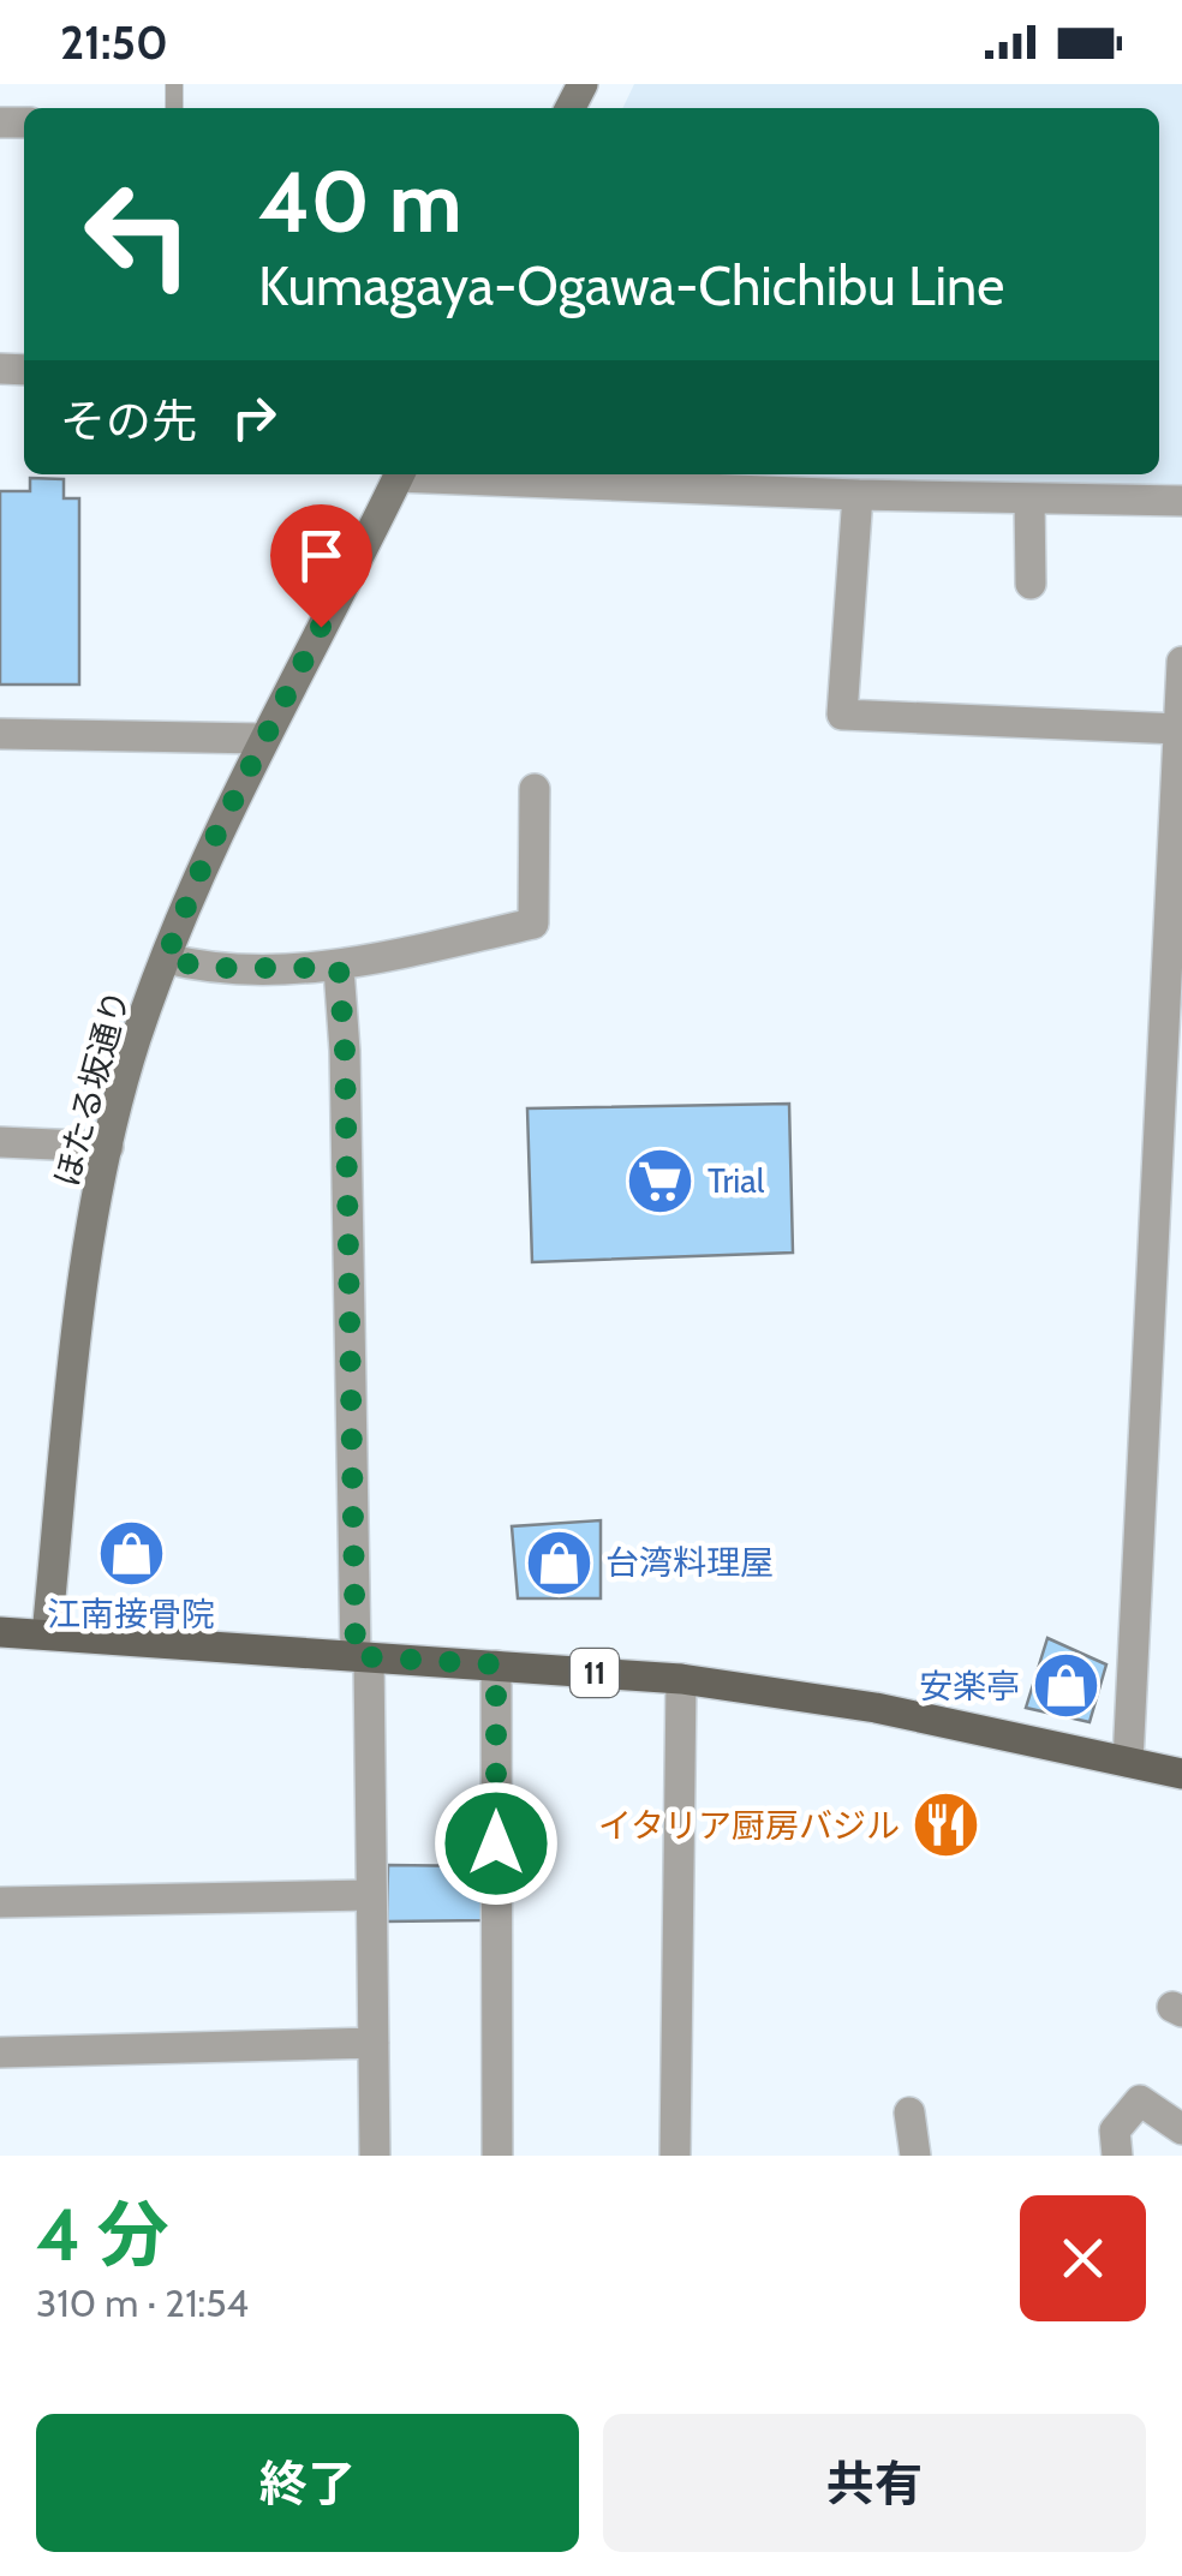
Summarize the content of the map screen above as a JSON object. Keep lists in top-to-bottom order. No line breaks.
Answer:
{"streets":{"main road":["11"],"street":["ほたる坂通り"]},"crossings":[["ほたる坂通り","11"]],"places":{"supermarket":["Trial"],"shop":["江南接骨院","台湾料理屋","安楽亭"],"restaurant":["イタリア厨房バジル"]},"page":{"status":"21:50","turn":["40 m","Kumagaya-Ogawa-Chichibu Line"],"then":"その先","heading":["4 分","310 m · 21:54"],"buttons":["終了","共有"]}}
